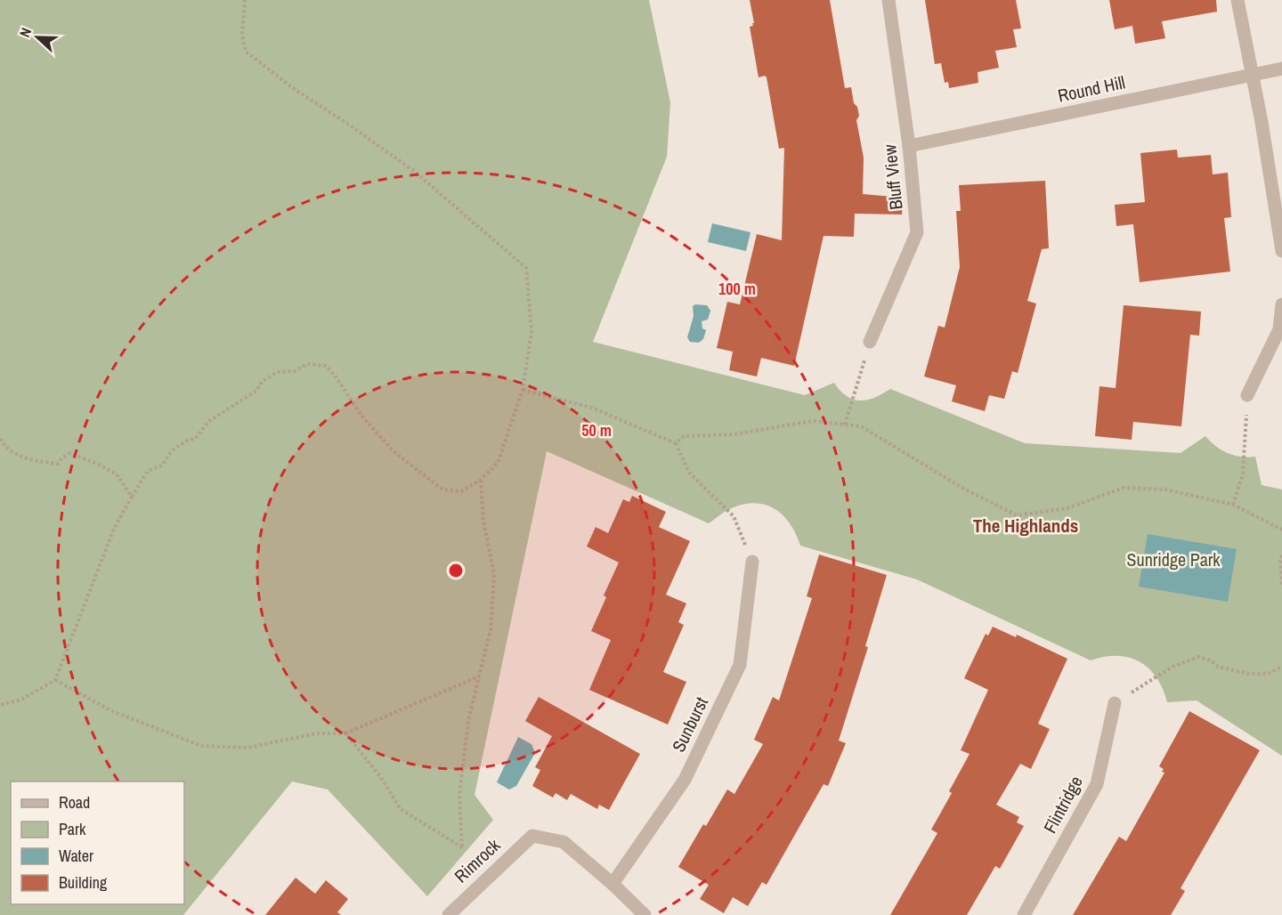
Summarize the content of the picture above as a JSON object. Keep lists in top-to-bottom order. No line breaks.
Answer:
{"streets":{"street":["Round Hill","Bluff View","Sunburst","Flintridge","Rimrock"]},"crossings":[["Round Hill","Bluff View"],["Sunburst","Rimrock"]],"districts":["The Highlands"],"parks":["Sunridge Park"],"legend":["Road","Park","Water","Building"],"north":"left","rings":["100 m","50 m"]}
